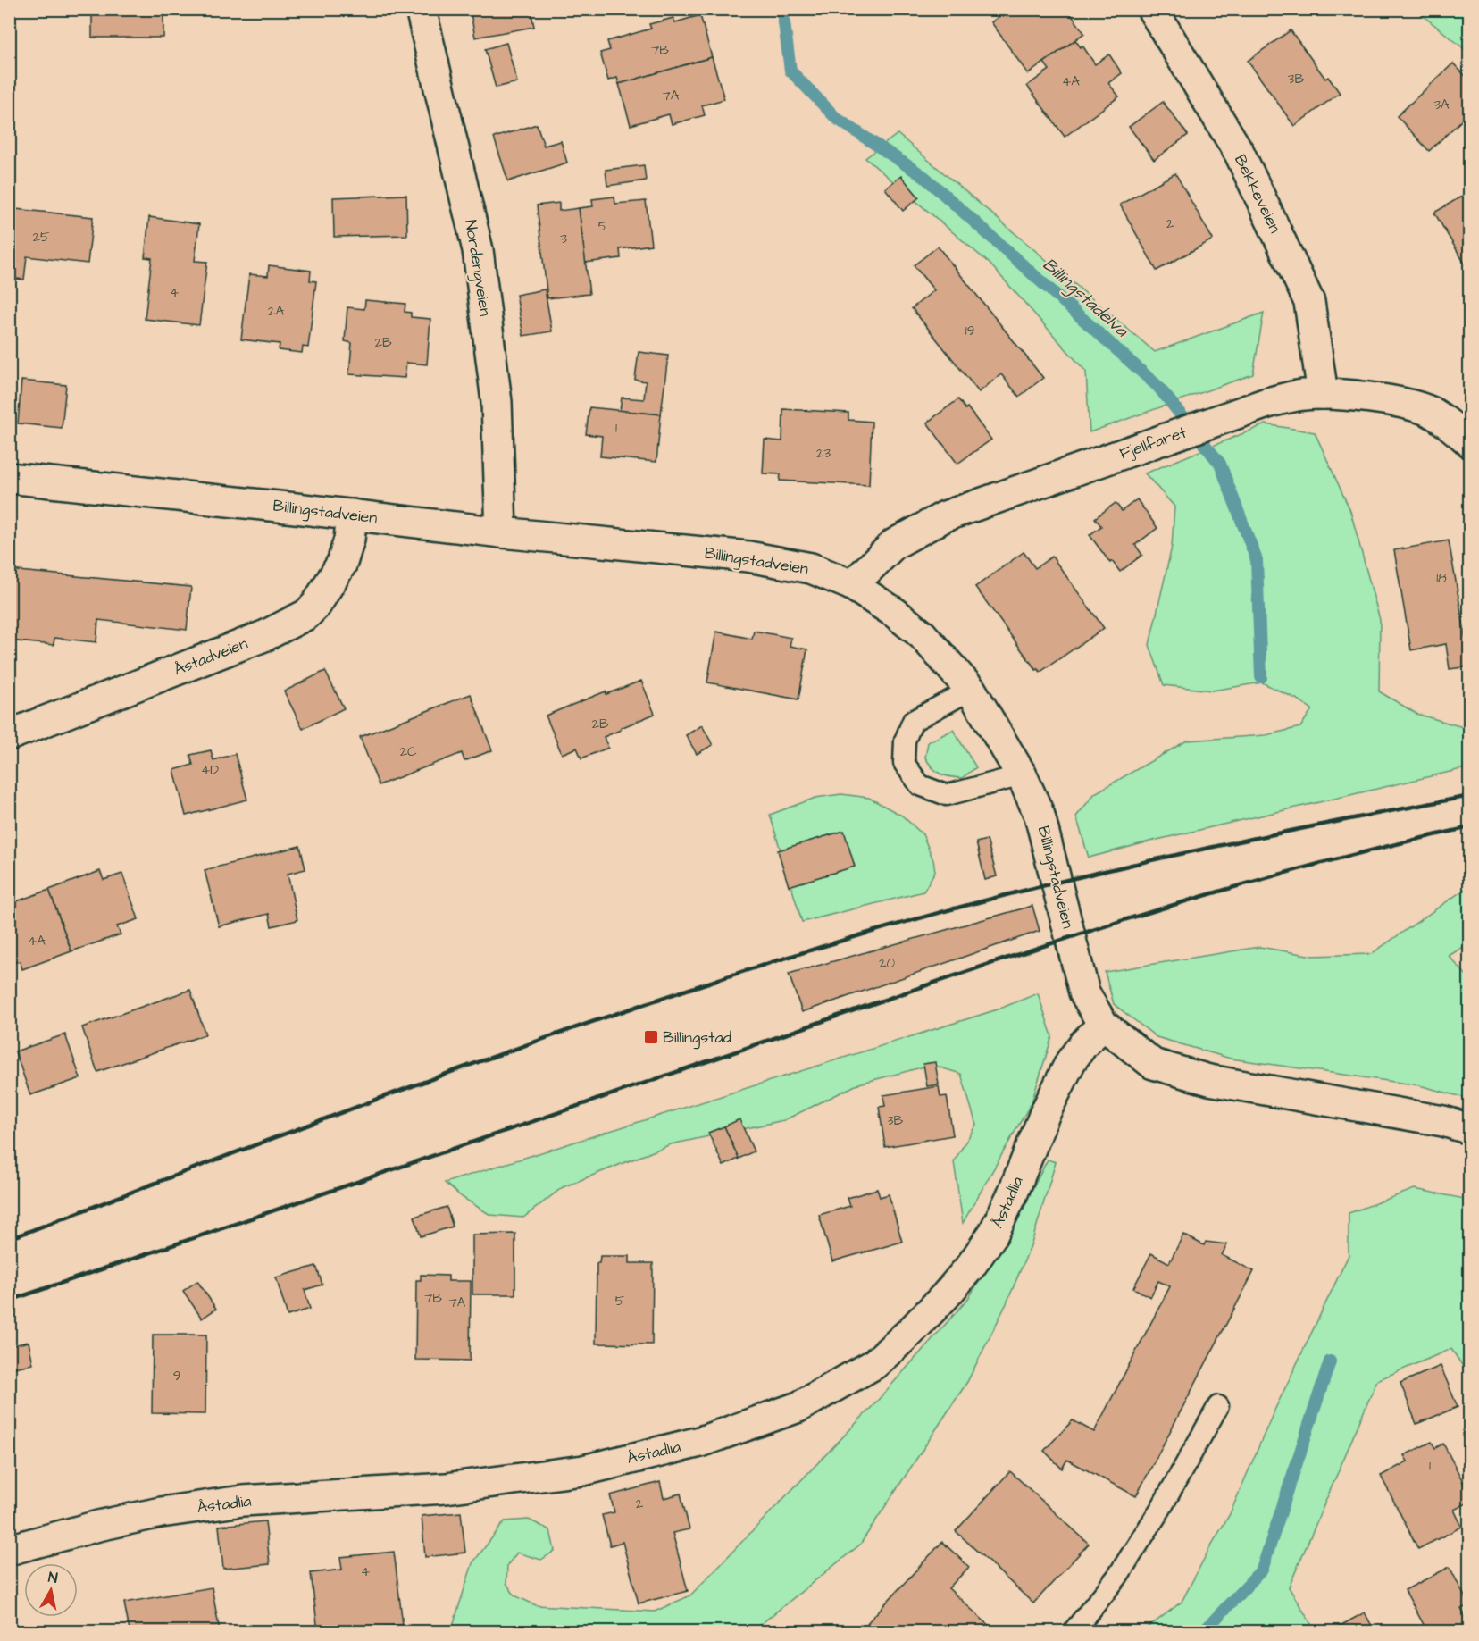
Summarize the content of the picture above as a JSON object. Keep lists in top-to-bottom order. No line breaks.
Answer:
{"streets":{"street":["Bekkeveien","Nordengveien","Fjellfaret","Billingstadveien","Åstadveien","Åstadlia"]},"crossings":[["Bekkeveien","Fjellfaret"],["Nordengveien","Billingstadveien"],["Fjellfaret","Billingstadveien"],["Billingstadveien","Åstadveien"],["Billingstadveien","Åstadlia"]],"water":["Billingstadelva"],"places":{"transit":["Billingstad"]},"house_numbers":["7B","3B","4A","7A","3A","2","5","25","3","4","2A","19","2B","1","23","18","2B","2C","4D","4A","20","3B","7B","5","7A","9","1","2","4"],"north":"top"}
